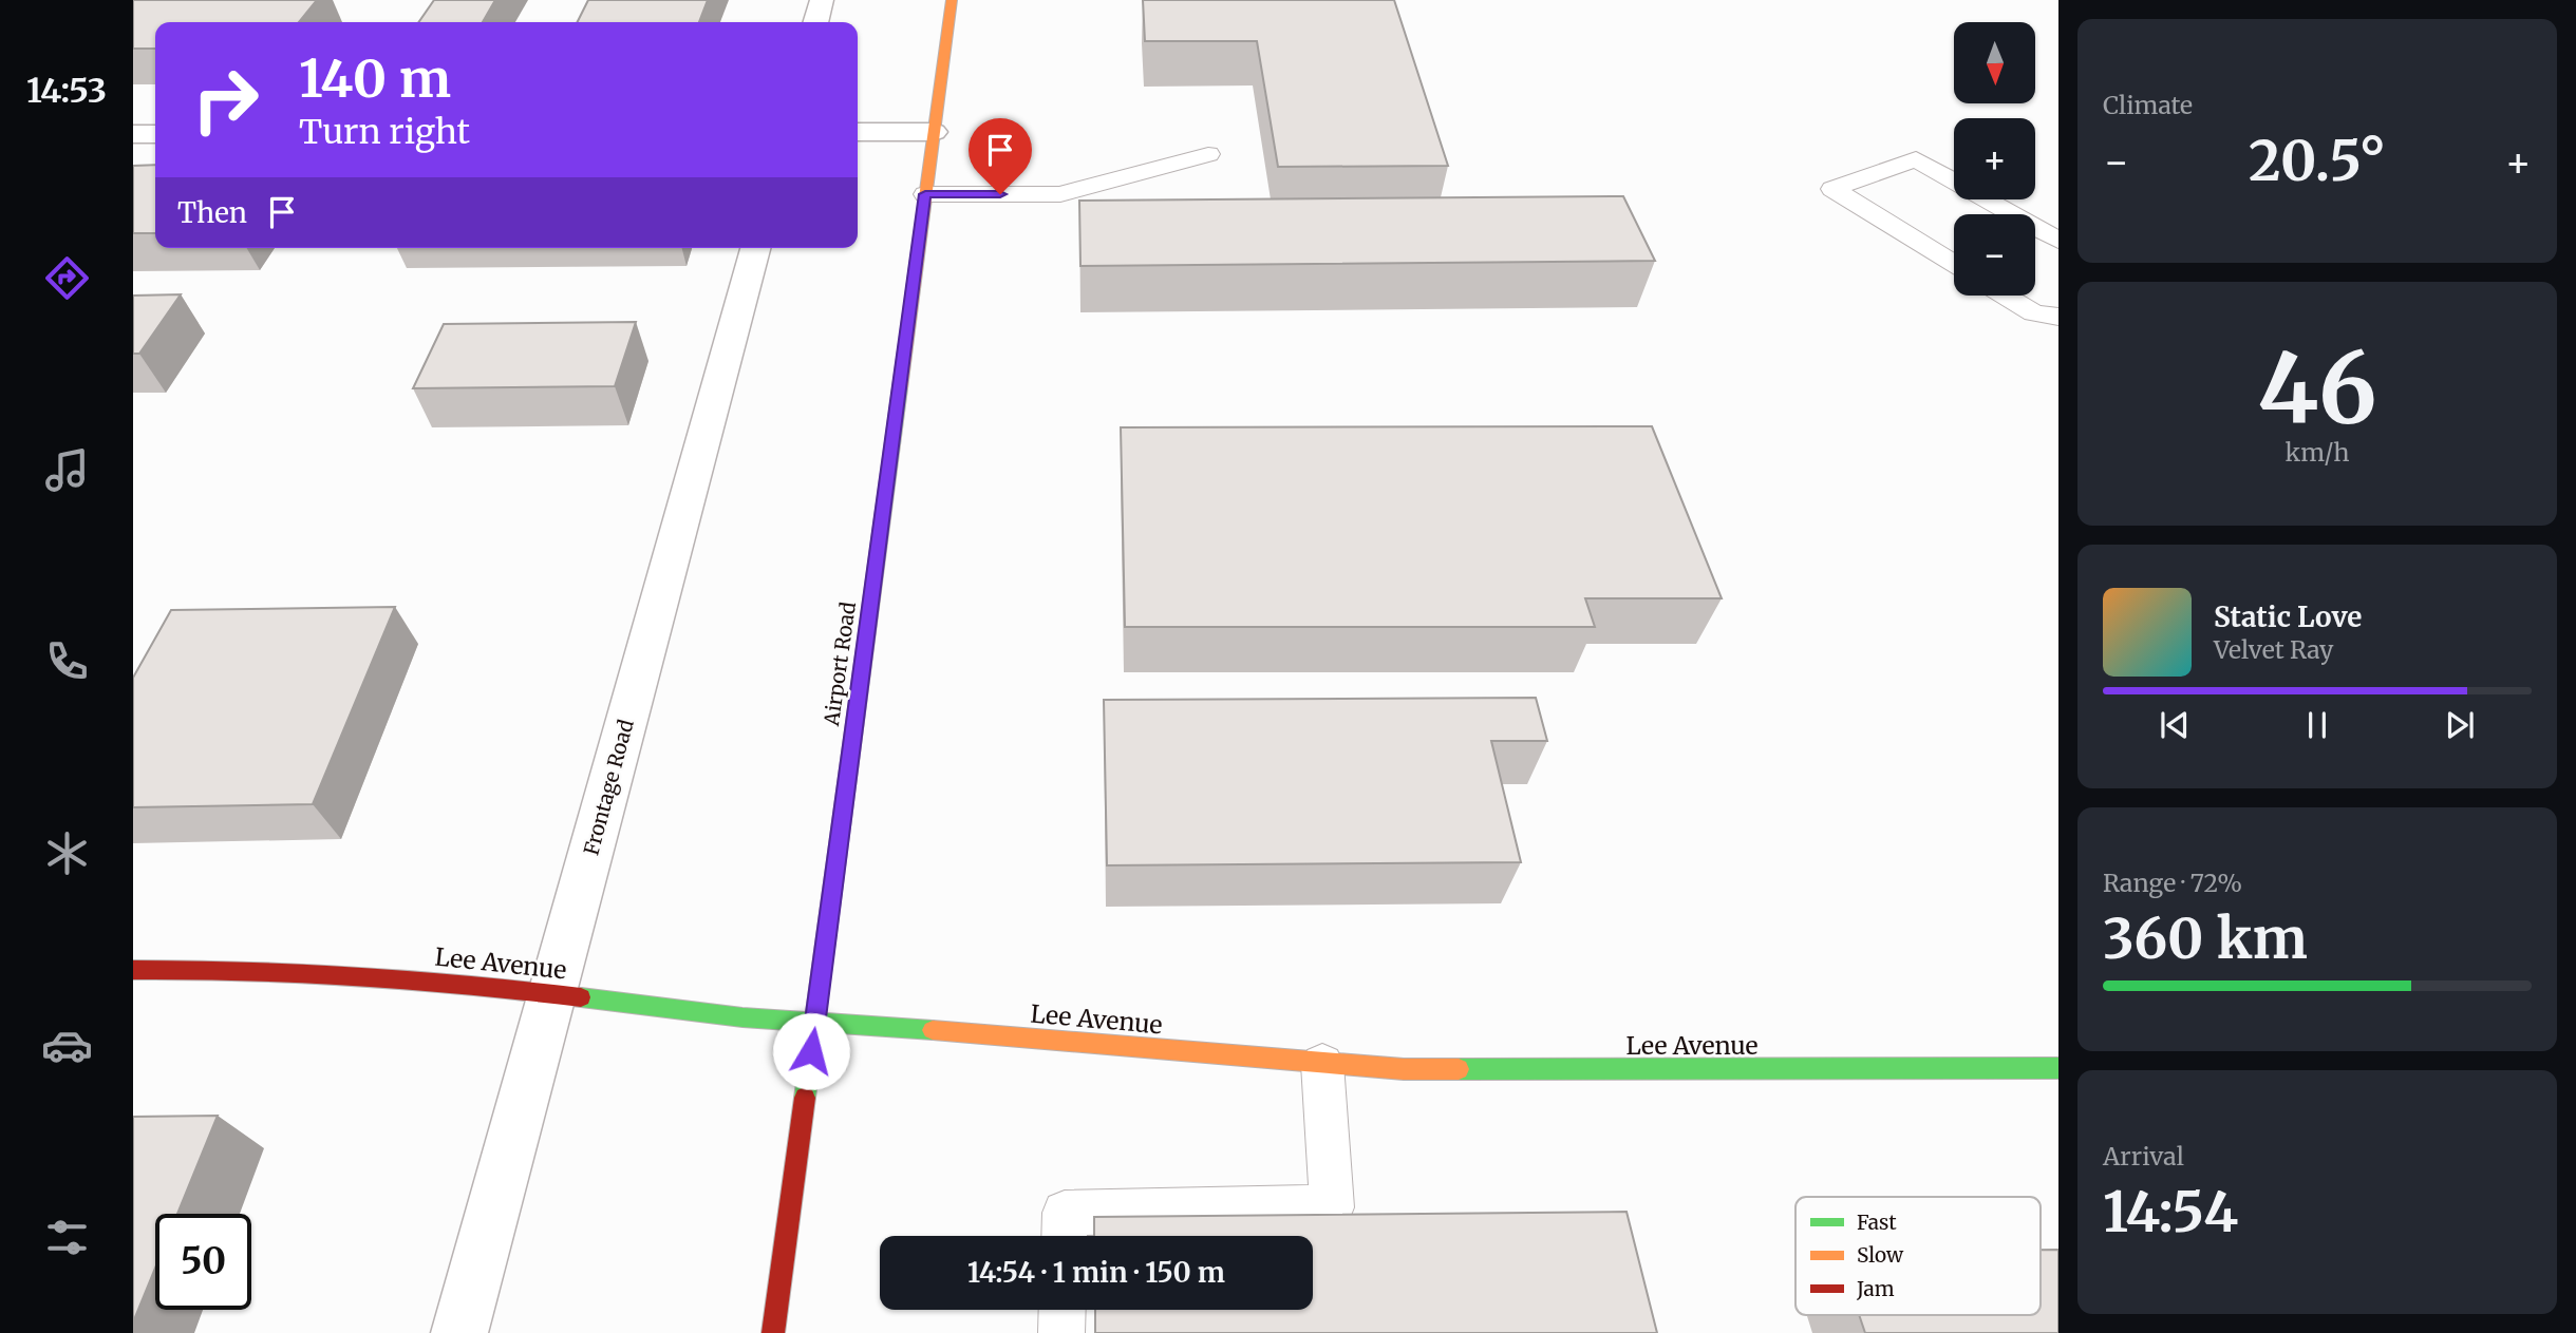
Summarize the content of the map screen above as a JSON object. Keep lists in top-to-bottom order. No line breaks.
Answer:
{"streets":{"main road":["Airport Road","Lee Avenue"],"street":["Frontage Road"]},"crossings":[["Airport Road","Lee Avenue"],["Frontage Road","Lee Avenue"]],"legend":["Fast","Slow","Jam"],"north":"bottom","page":{"tabs":"14:53","tile":["Climate",["46","km/h"],["Range · 72%","360 km"],["Arrival","14:54"]],"map_buttons":["+","−"],"turn":["140 m","Turn right"],"heat":["−","20.5°","+"],"then":"Then","song":["Static Love","Velvet Ray"],"limit":"50","trip":"14:54 · 1 min · 150 m"}}
